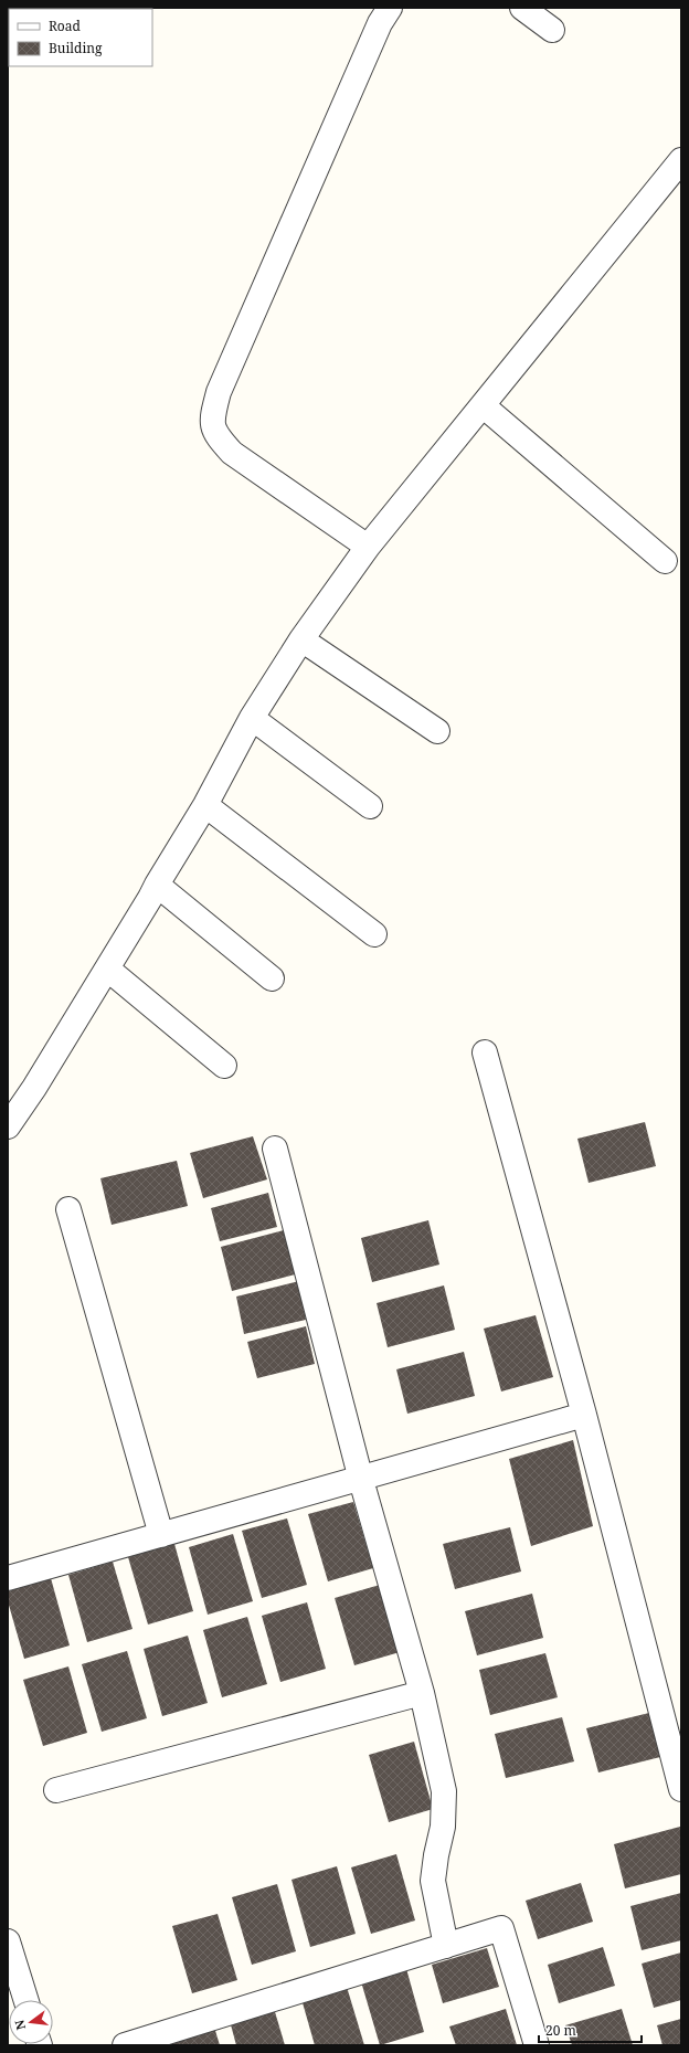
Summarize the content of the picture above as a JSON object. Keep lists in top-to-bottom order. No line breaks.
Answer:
{"legend":["Road","Building"],"scale_bar":"20 m","north":"left"}
